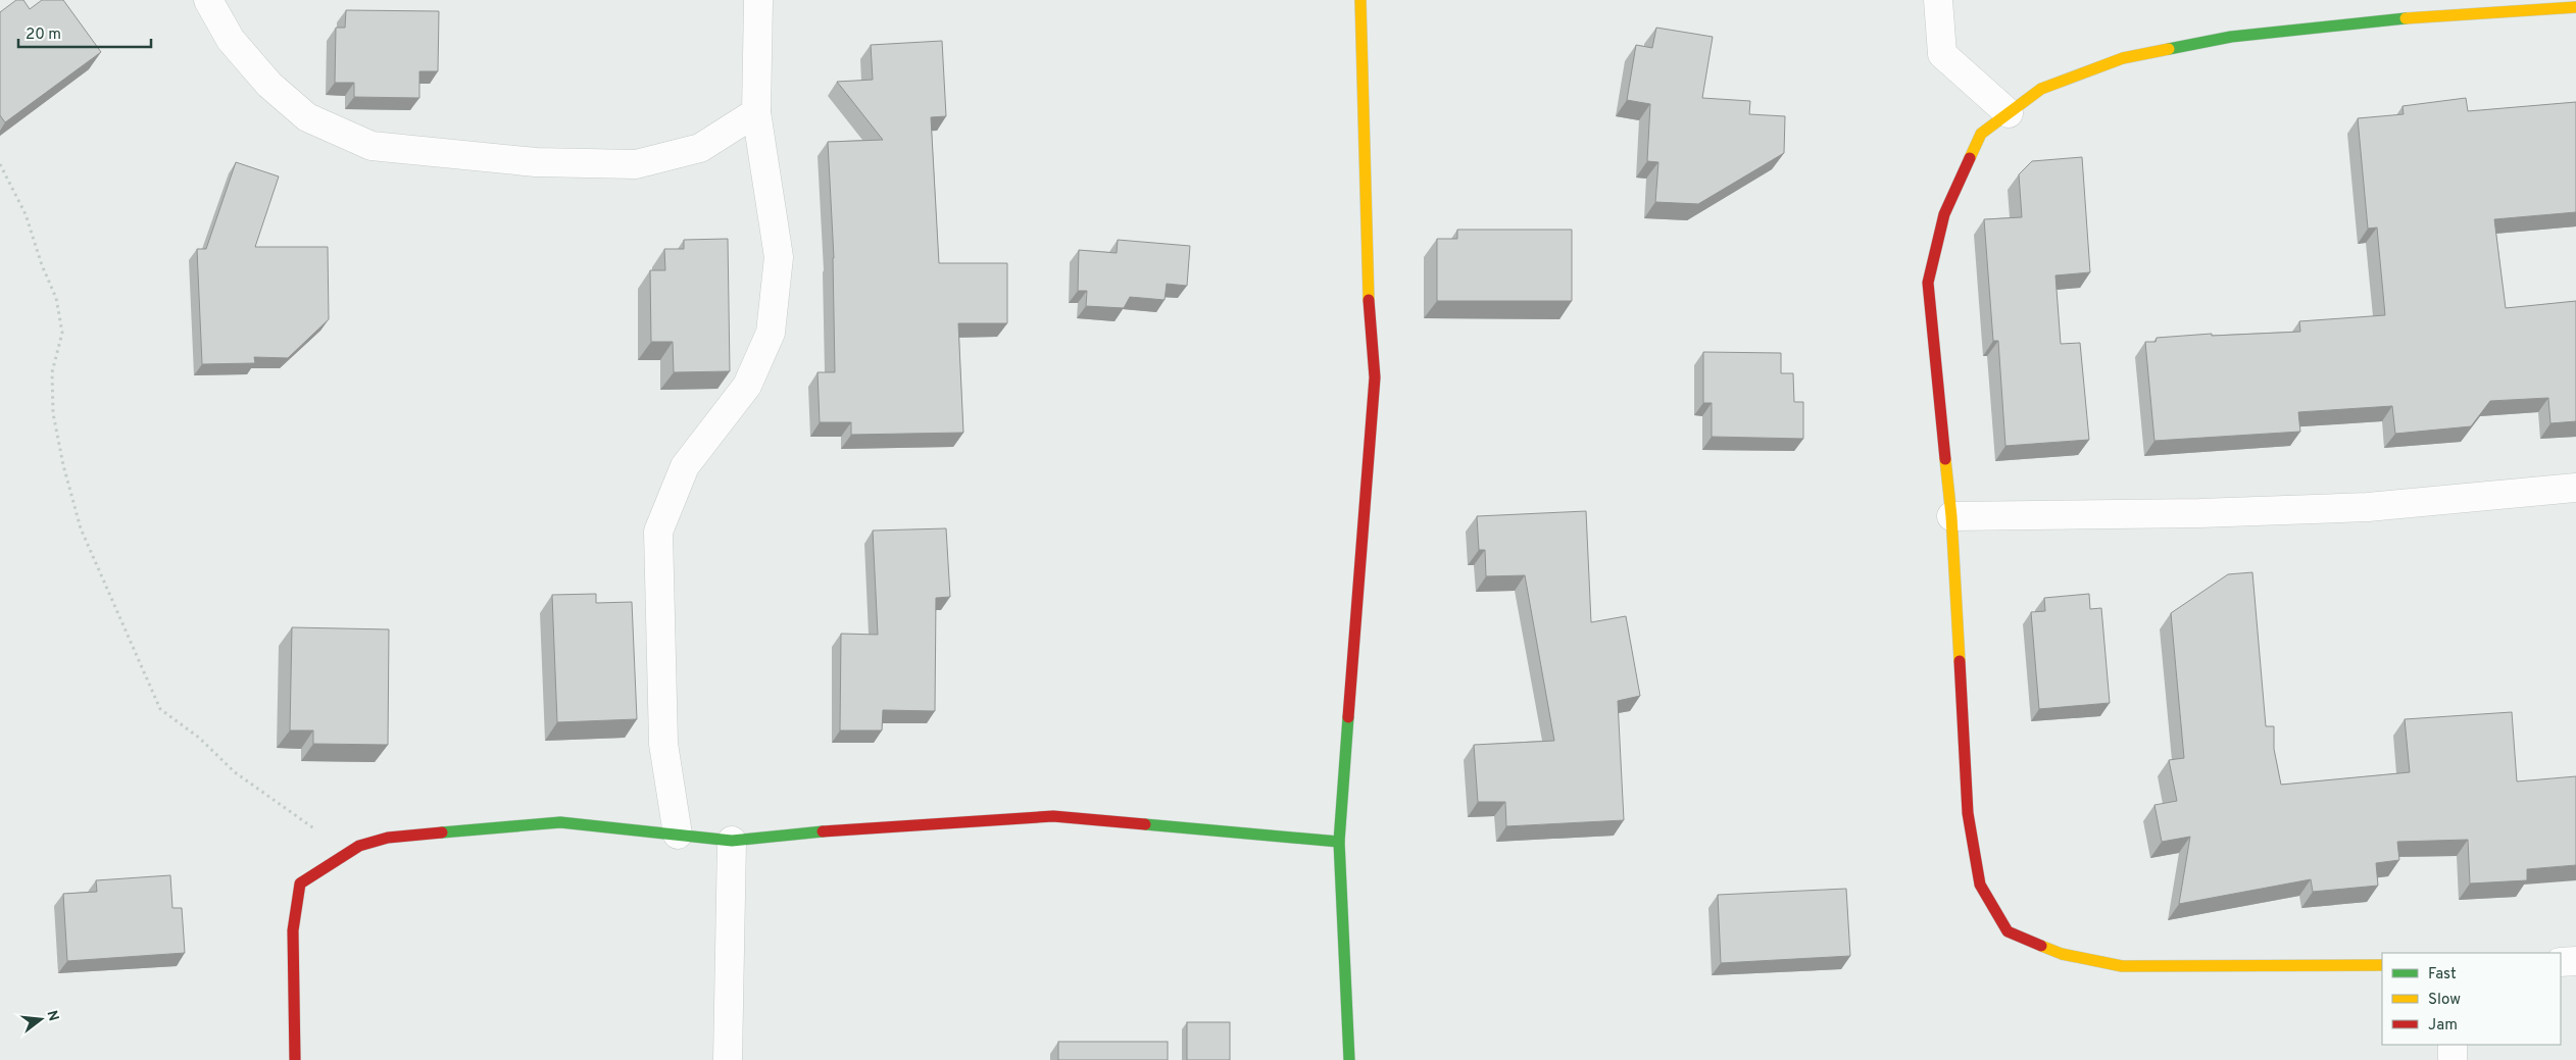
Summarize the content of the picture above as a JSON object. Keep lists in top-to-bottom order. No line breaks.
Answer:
{"legend":["Fast","Slow","Jam"],"scale_bar":"20 m","north":"right"}
